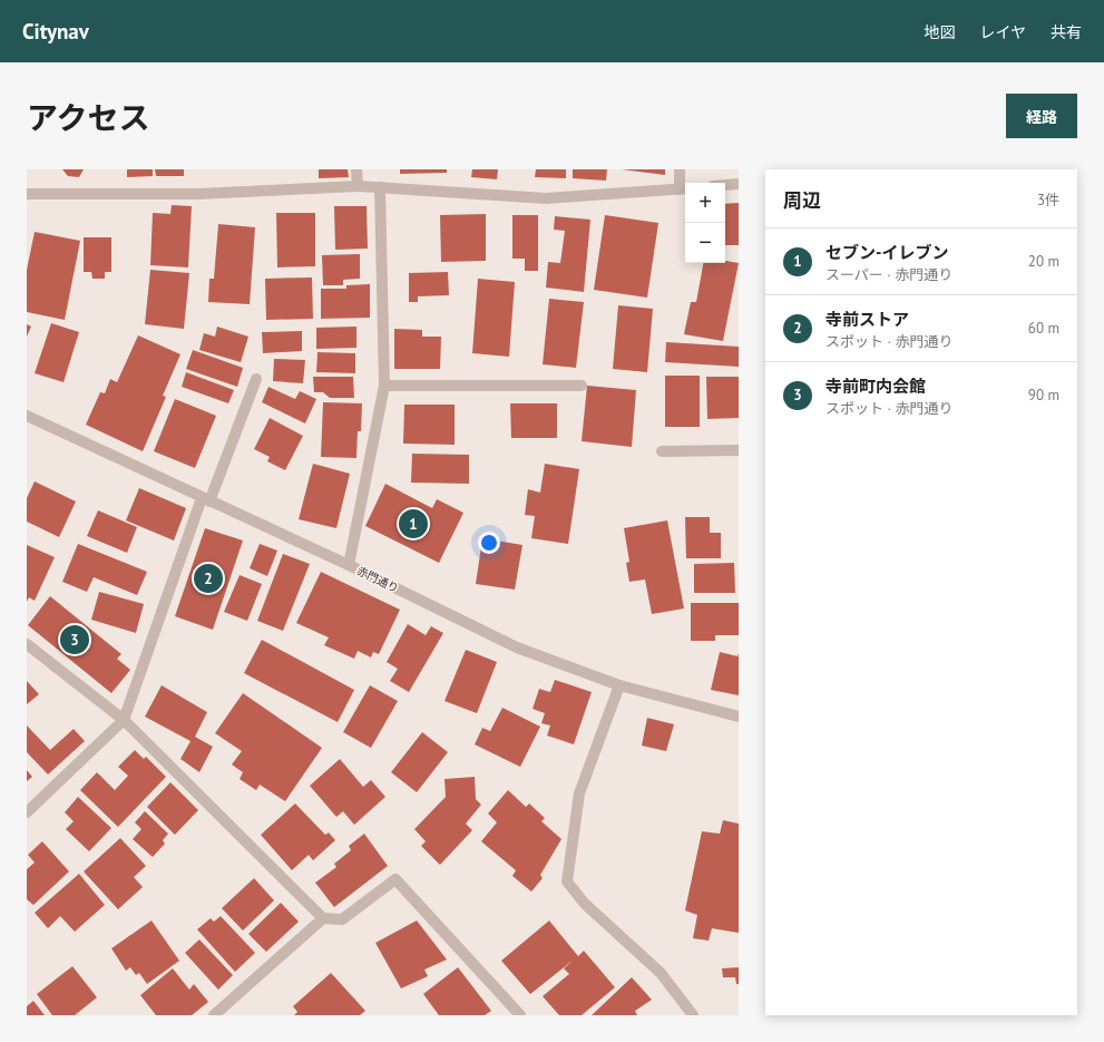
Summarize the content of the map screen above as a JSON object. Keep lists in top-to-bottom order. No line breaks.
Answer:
{"streets":{"street":["赤門通り"]},"page":{"header":"Citynav","nav":["地図","レイヤ","共有"],"title":"アクセス","buttons":"経路","heading":["周辺","3件"],"map_buttons":["+","−"],"list":[{"mark":"1","name":"セブン-イレブン","note":"スーパー · 赤門通り","value":"20 m"},{"mark":"2","name":"寺前ストア","note":"スポット · 赤門通り","value":"60 m"},{"mark":"3","name":"寺前町内会館","note":"スポット · 赤門通り","value":"90 m"}],"pins":["1","2","3"]}}
